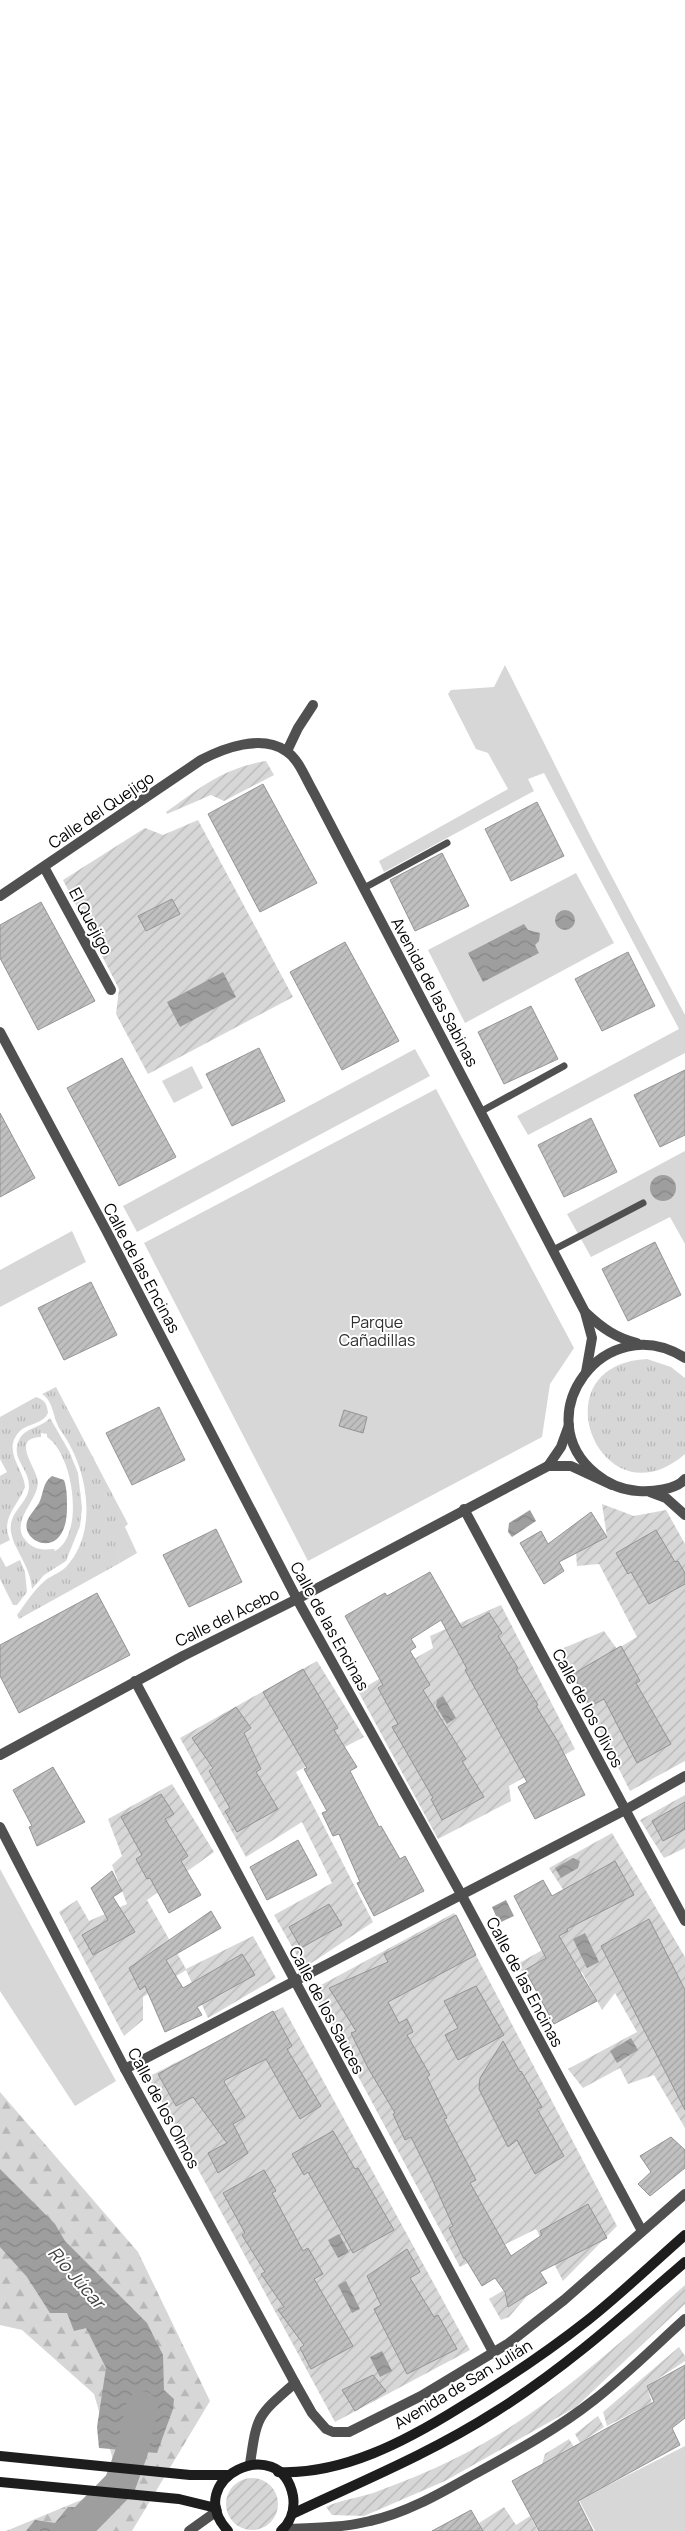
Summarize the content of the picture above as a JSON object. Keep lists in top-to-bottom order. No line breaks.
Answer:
{"streets":{"main road":["Avenida de San Julián"],"street":["Calle del Quejigo","El Quejigo","Avenida de las Sabinas","Calle de las Encinas","Calle del Acebo","Calle de los Olivos","Calle de los Sauces","Calle de los Olmos"]},"crossings":[["Calle del Quejigo","El Quejigo"],["Calle del Quejigo","Avenida de las Sabinas"],["Calle de las Encinas","Calle del Acebo"],["Calle de las Encinas","Avenida de San Julián"],["Calle del Acebo","Calle de los Olivos"],["Calle del Acebo","Calle de los Sauces"],["Calle de los Sauces","Avenida de San Julián"],["Calle de los Olmos","Avenida de San Julián"]],"water":["Río Júcar"],"parks":["Parque Cañadillas"]}
